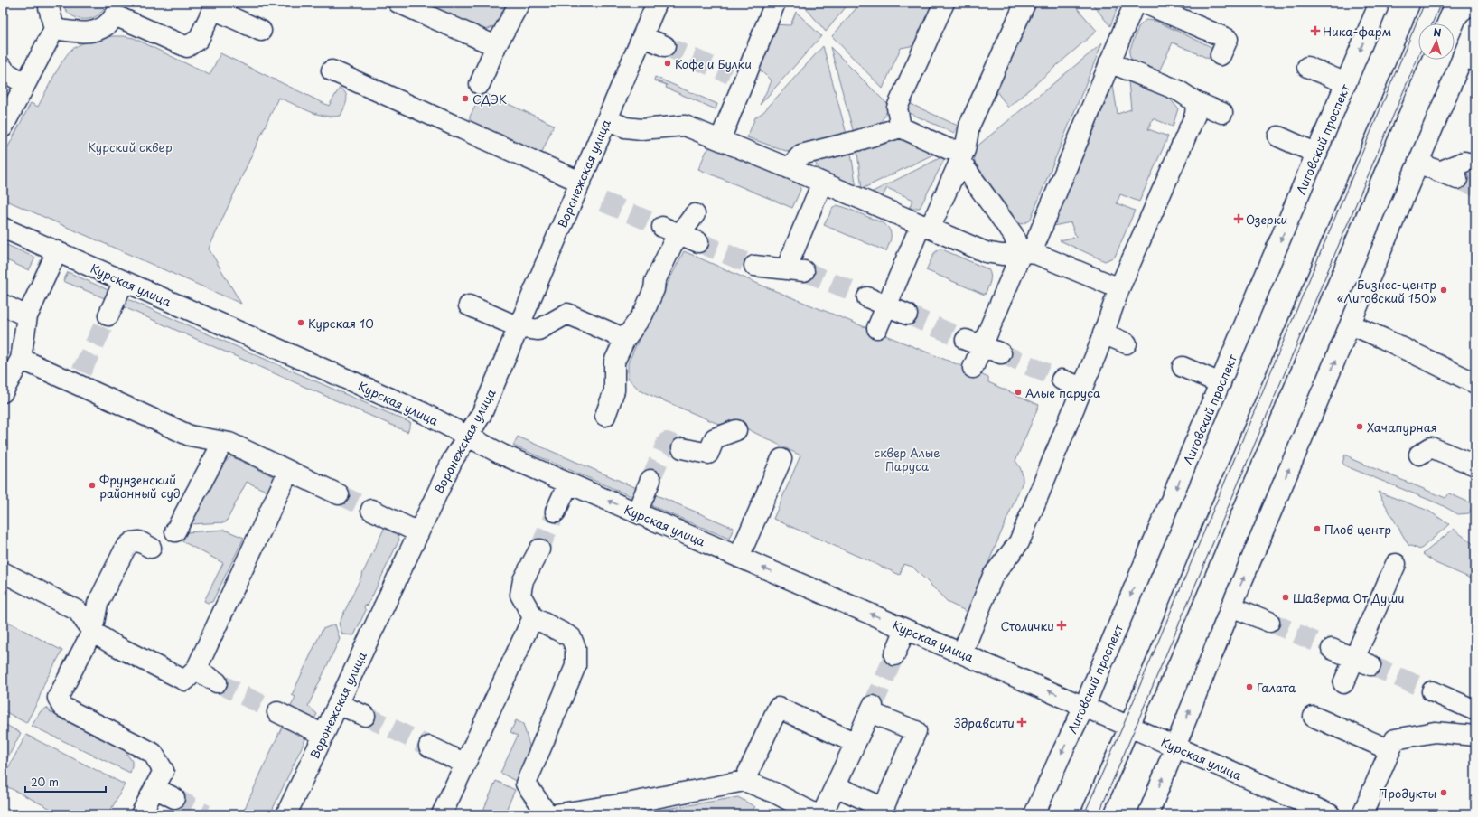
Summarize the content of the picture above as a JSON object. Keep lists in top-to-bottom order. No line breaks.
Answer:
{"streets":{"street":["Лиговский проспект","Воронежская улица","Курская улица"]},"crossings":[["Лиговский проспект","Курская улица"],["Воронежская улица","Курская улица"]],"parks":["Курский сквер","сквер Алые Паруса"],"places":{"health":["Ника-фарм","Озерки","Столички","Здравсити"],"other":["Кофе и Булки","СДЭК","Бизнес-центр «Лиговский 150»","Курская 10","Алые паруса","Хачапурная","Фрунзенский районный суд","Плов центр","Шаверма От Души","Галата","Продукты"]},"scale_bar":"20 m","north":"top"}
